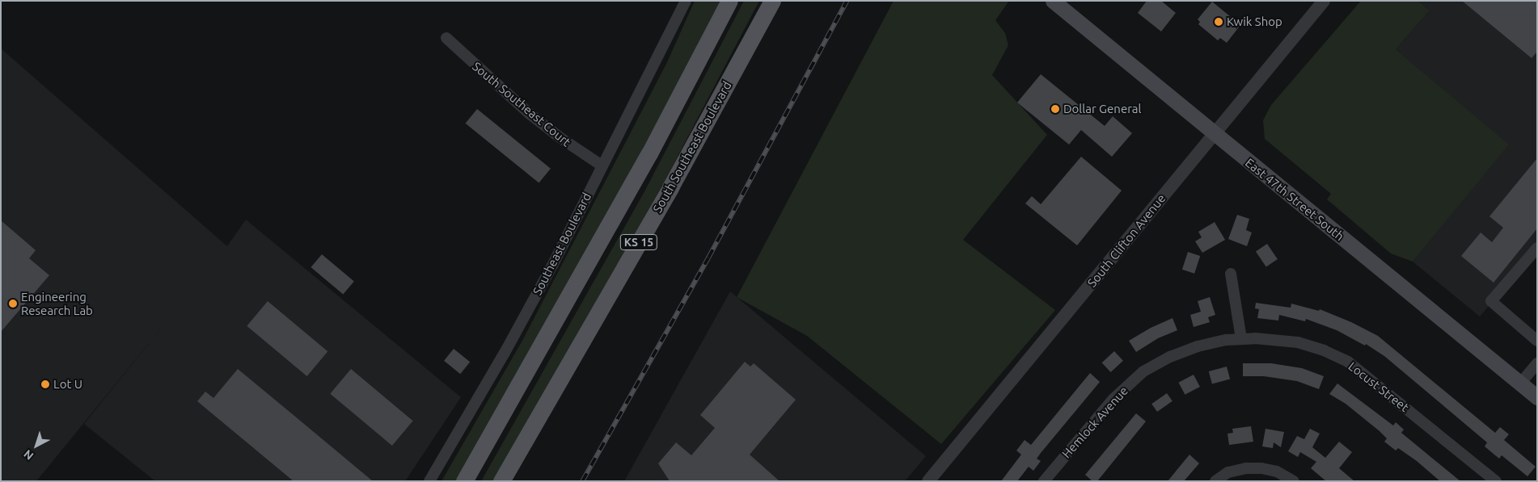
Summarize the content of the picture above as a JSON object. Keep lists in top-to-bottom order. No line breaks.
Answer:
{"streets":{"main road":["South Southeast Boulevard","East 47th Street South","KS 15"],"street":["South Southeast Court","South Clifton Avenue","Southeast Boulevard","Locust Street","Hemlock Avenue"]},"crossings":[["South Southeast Court","Southeast Boulevard"],["East 47th Street South","South Clifton Avenue"],["Locust Street","Hemlock Avenue"]],"places":["Kwik Shop","Dollar General","Engineering Research Lab","Lot U"],"north":"bottom left"}
